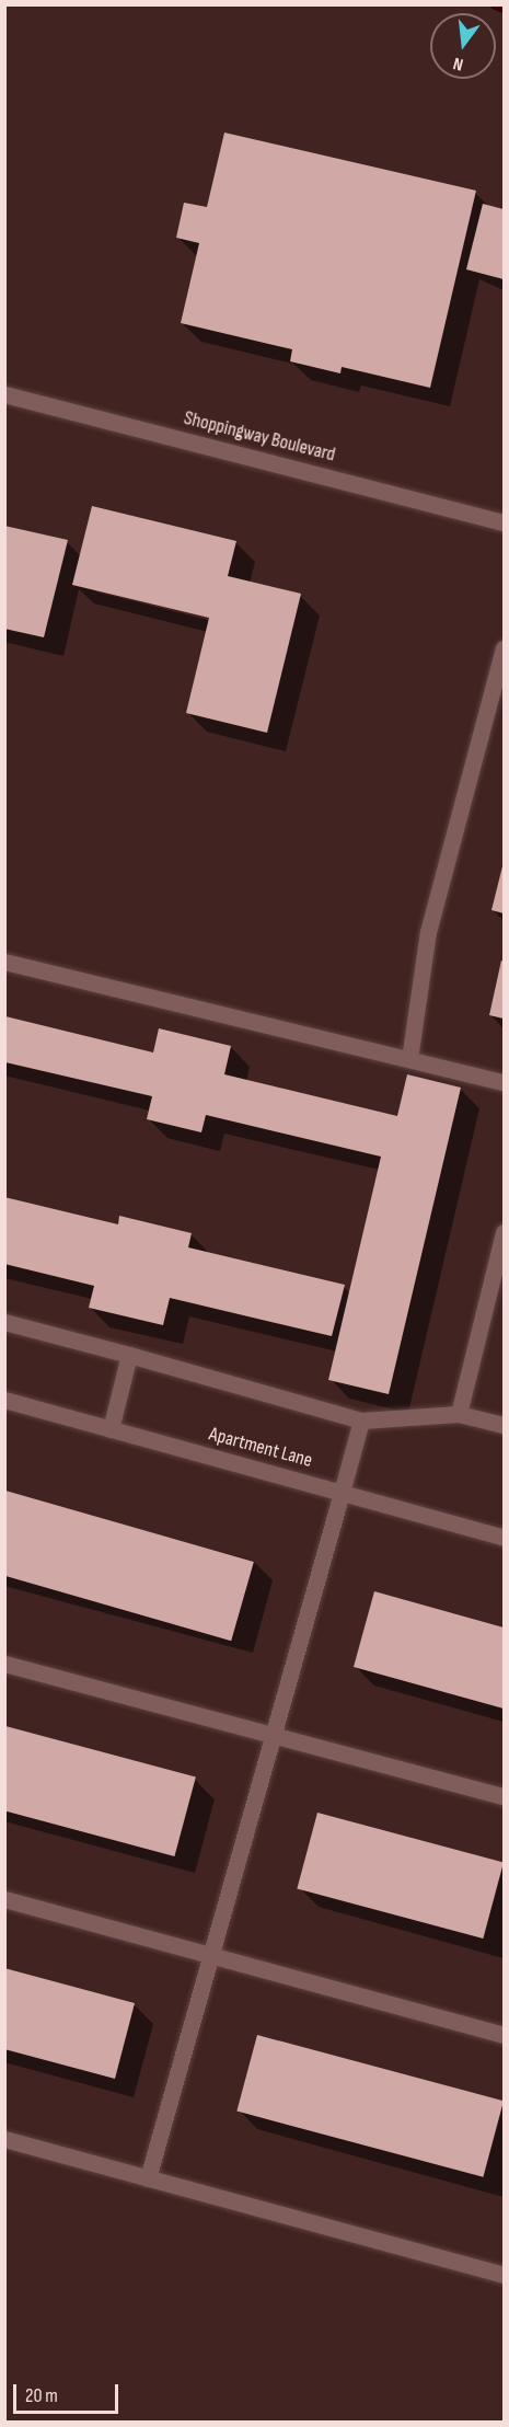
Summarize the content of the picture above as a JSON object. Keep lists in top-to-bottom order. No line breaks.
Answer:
{"streets":{"street":["Shoppingway Boulevard","Apartment Lane"]},"scale_bar":"20 m","north":"bottom"}
